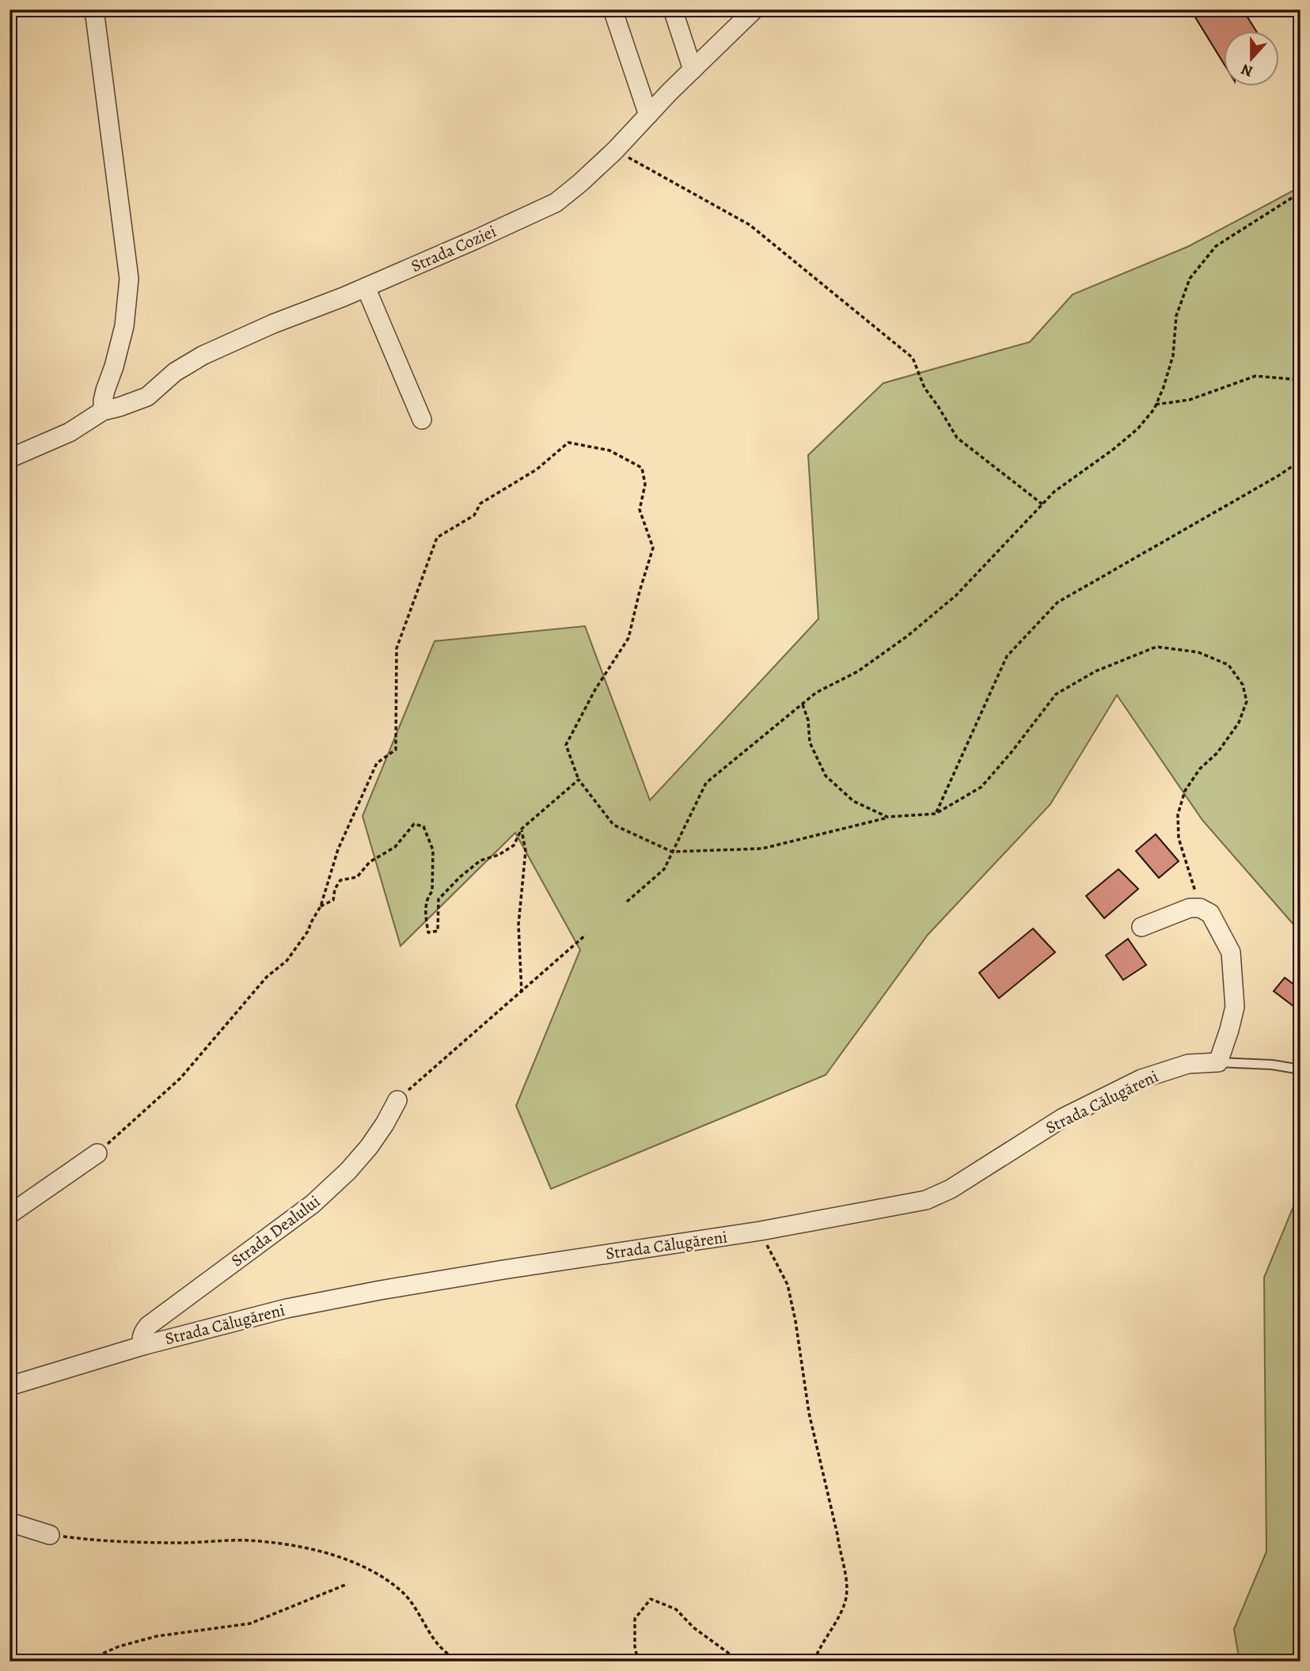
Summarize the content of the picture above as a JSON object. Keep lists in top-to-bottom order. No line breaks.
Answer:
{"streets":{"street":["Strada Coziei","Strada Călugăreni","Strada Dealului"]},"crossings":[["Strada Călugăreni","Strada Dealului"]],"north":"bottom"}
